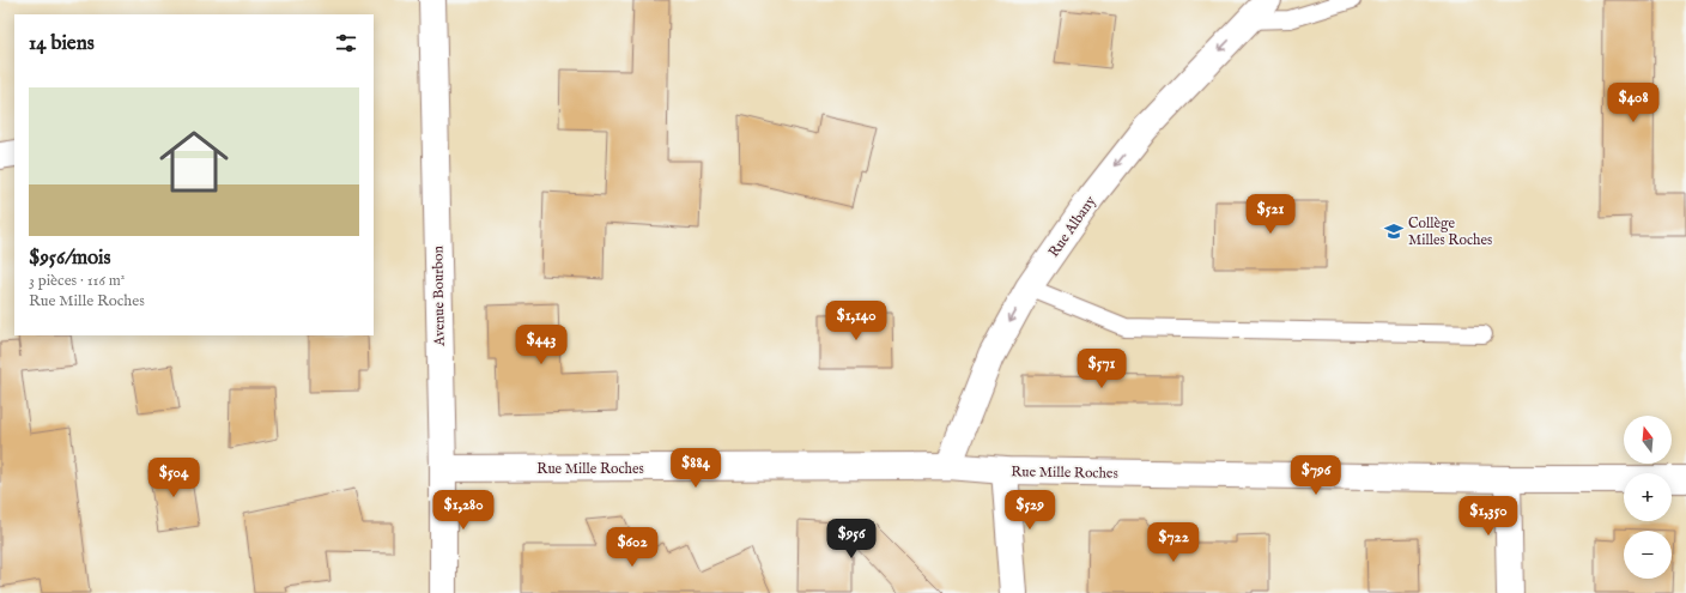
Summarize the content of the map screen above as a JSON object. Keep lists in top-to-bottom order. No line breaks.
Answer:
{"streets":{"street":["Rue Albany","Avenue Bourbon","Rue Mille Roches"]},"crossings":[["Rue Albany","Rue Mille Roches"],["Avenue Bourbon","Rue Mille Roches"]],"one_way":["Rue Albany"],"places":{"school or university":["Collège Milles Roches"]},"north":"top","page":{"heading":"14 biens","list":[{"name":"$956/mois","note":"3 pièces · 116 m² · Rue Mille Roches"}],"price":["$408","$521","$1,140","$443","$571","$884","$796","$504","$1,280","$529","$1,350","$956","$722","$602"],"map_buttons":["+","−"]}}
